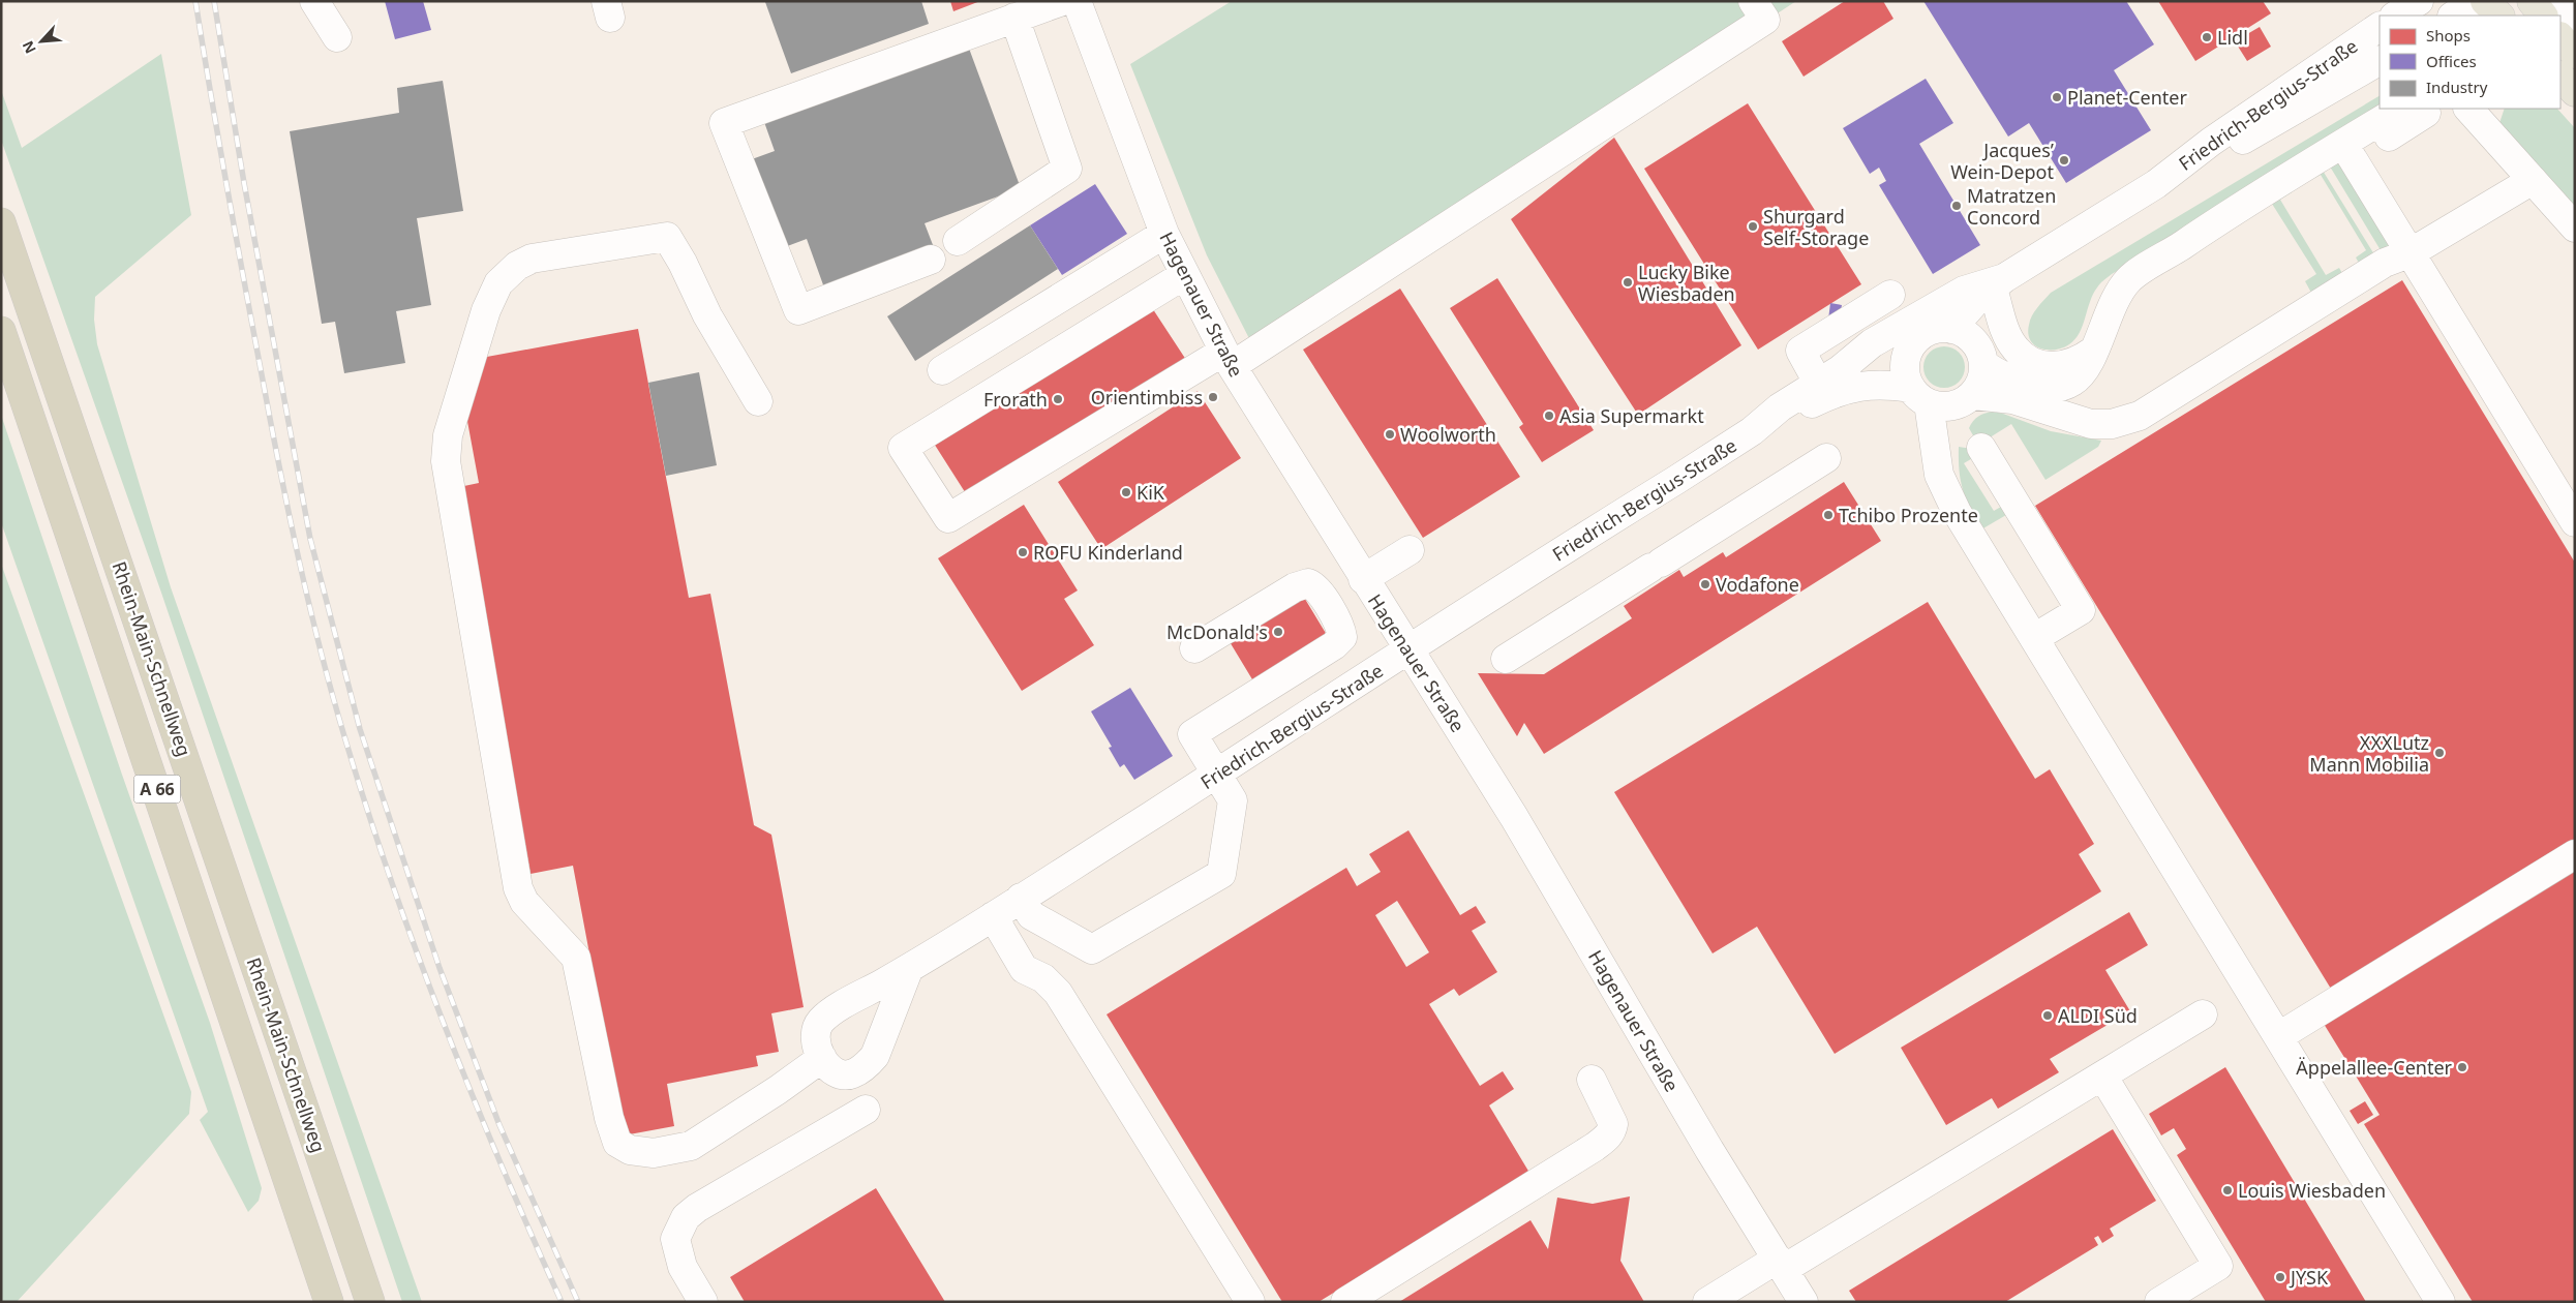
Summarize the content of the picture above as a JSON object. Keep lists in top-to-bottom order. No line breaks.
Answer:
{"streets":{"highway":["Rhein-Main-Schnellweg","A 66"],"street":["Friedrich-Bergius-Straße","Hagenauer Straße"]},"crossings":[["Friedrich-Bergius-Straße","Hagenauer Straße"]],"places":["Lidl","Planet-Center","Jacques’ Wein-Depot","Matratzen Concord","Shurgard Self-Storage","Lucky Bike Wiesbaden","Orientimbiss","Frorath","Asia Supermarkt","Woolworth","KiK","Tchibo Prozente","ROFU Kinderland","Vodafone","McDonald's","XXXLutz Mann Mobilia","ALDI Süd","Äppelallee-Center","Louis Wiesbaden","JYSK"],"legend":["Shops","Offices","Industry"],"north":"bottom left"}
